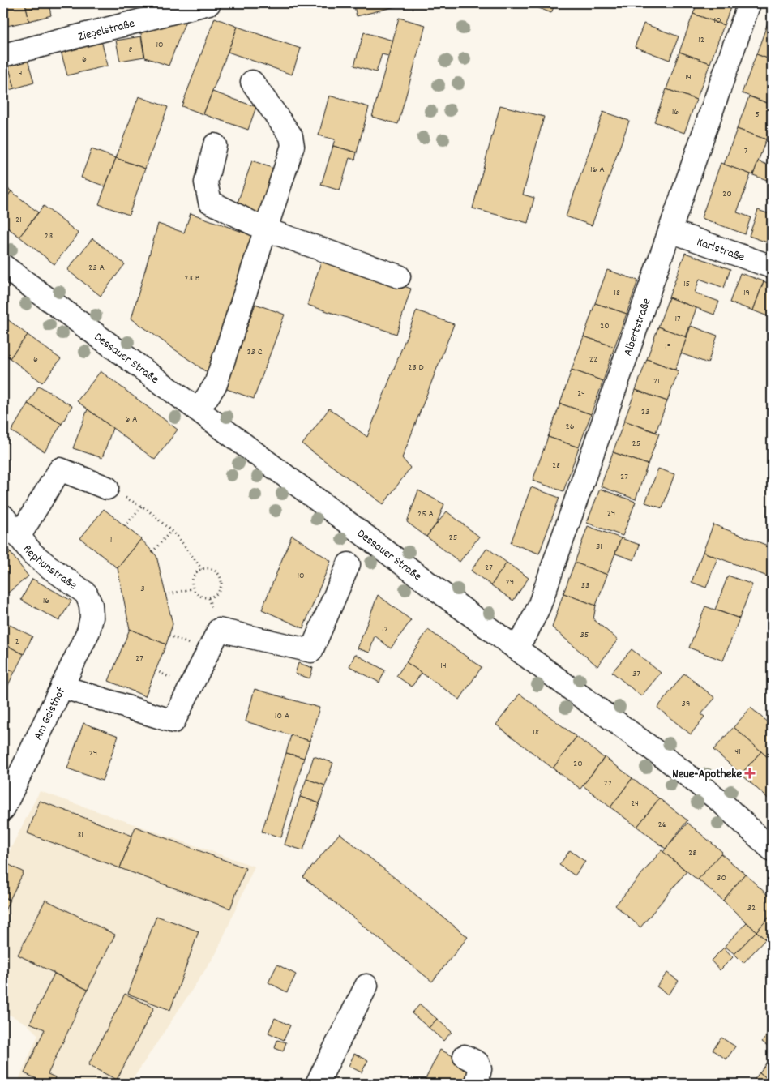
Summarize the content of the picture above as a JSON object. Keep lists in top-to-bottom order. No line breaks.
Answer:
{"streets":{"street":["Ziegelstraße","Karlstraße","Albertstraße","Dessauer Straße","Rephunstraße","Am Geisthof"]},"crossings":[["Karlstraße","Albertstraße"],["Albertstraße","Dessauer Straße"],["Rephunstraße","Am Geisthof"]],"places":{"health":["Neue-Apotheke"]},"house_numbers":["10","12","10","8","6","4","14","16","5","7","16 A","20","21","23","23 A","23 B","15","18","19","17","20","19","23 C","6","22","23 D","21","24","23","6 A","26","25","28","27","29","25 A","25","1","31","27","10","29","33","3","16","12","35","2","27","14","37","39","10 A","18","41","29","20","22","24","26","31","28","30","32"]}
